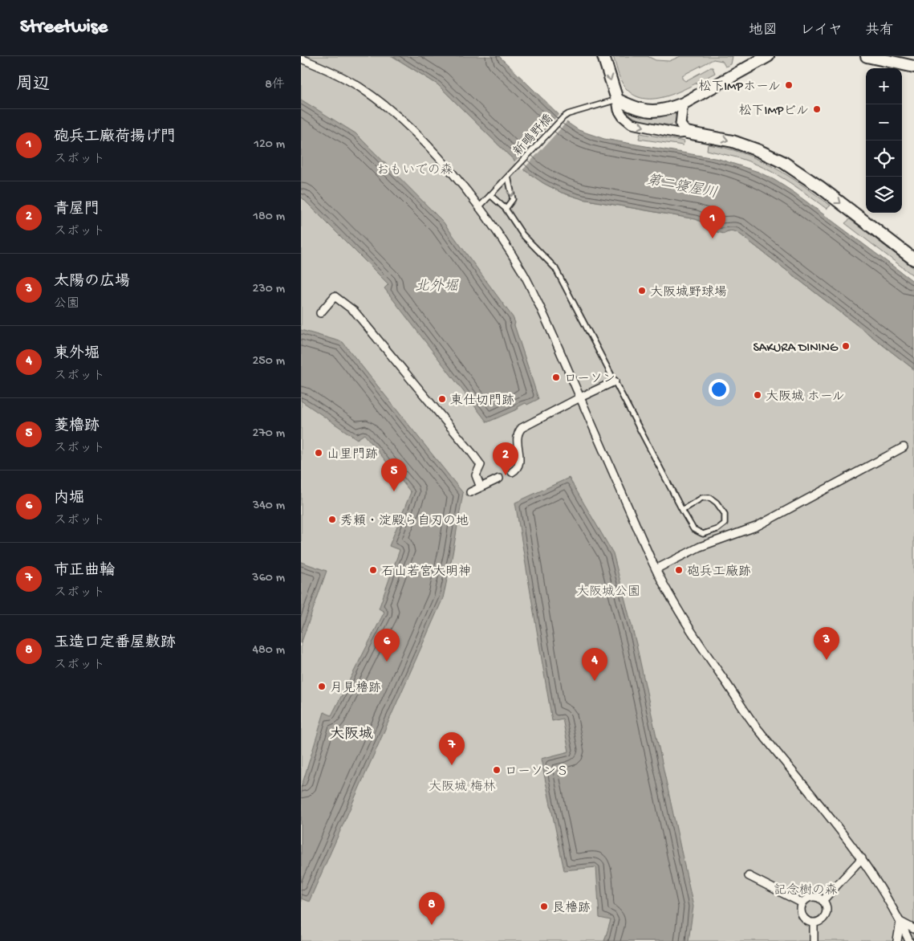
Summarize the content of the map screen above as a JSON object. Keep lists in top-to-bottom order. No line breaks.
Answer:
{"streets":{"lane":["新鴫野橋"]},"districts":["大阪城"],"water":["第二寝屋川","北外堀"],"parks":["おもいでの森","大阪城公園","大阪城 梅林","記念樹の森"],"places":["松下IMPホール","松下IMPビル","大阪城野球場","SAKURA DINING","ローソン","大阪城 ホール","東仕切門跡","山里門跡","秀頼・淀殿ら自刃の地","石山若宮大明神","砲兵工廠跡","月見櫓跡","ローソンＳ","艮櫓跡"],"page":{"header":"Streetwise","nav":["地図","レイヤ","共有"],"heading":["周辺","8件"],"map_buttons":["+","−"],"list":[{"mark":"1","name":"砲兵工廠荷揚げ門","note":"スポット","value":"120 m"},{"mark":"2","name":"青屋門","note":"スポット","value":"180 m"},{"mark":"3","name":"太陽の広場","note":"公園","value":"230 m"},{"mark":"4","name":"東外堀","note":"スポット","value":"250 m"},{"mark":"5","name":"菱櫓跡","note":"スポット","value":"270 m"},{"mark":"6","name":"内堀","note":"スポット","value":"340 m"},{"mark":"7","name":"市正曲輪","note":"スポット","value":"360 m"},{"mark":"8","name":"玉造口定番屋敷跡","note":"スポット","value":"480 m"}],"pins":["1","2","5","3","6","4","7","8"]}}
